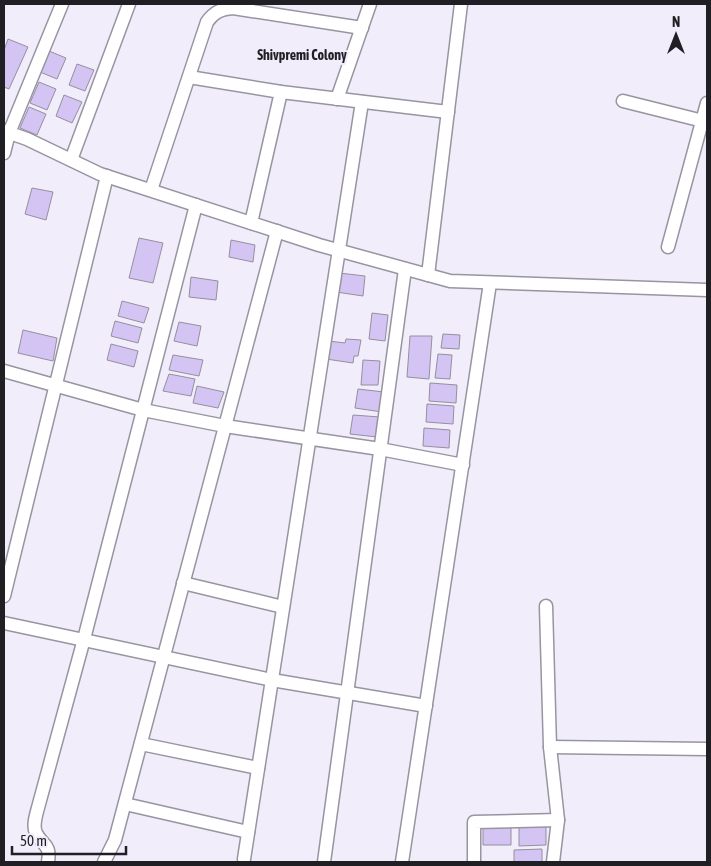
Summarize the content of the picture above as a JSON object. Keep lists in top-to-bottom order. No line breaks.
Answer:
{"districts":["Shivpremi Colony"],"scale_bar":"50 m","north":"top"}
